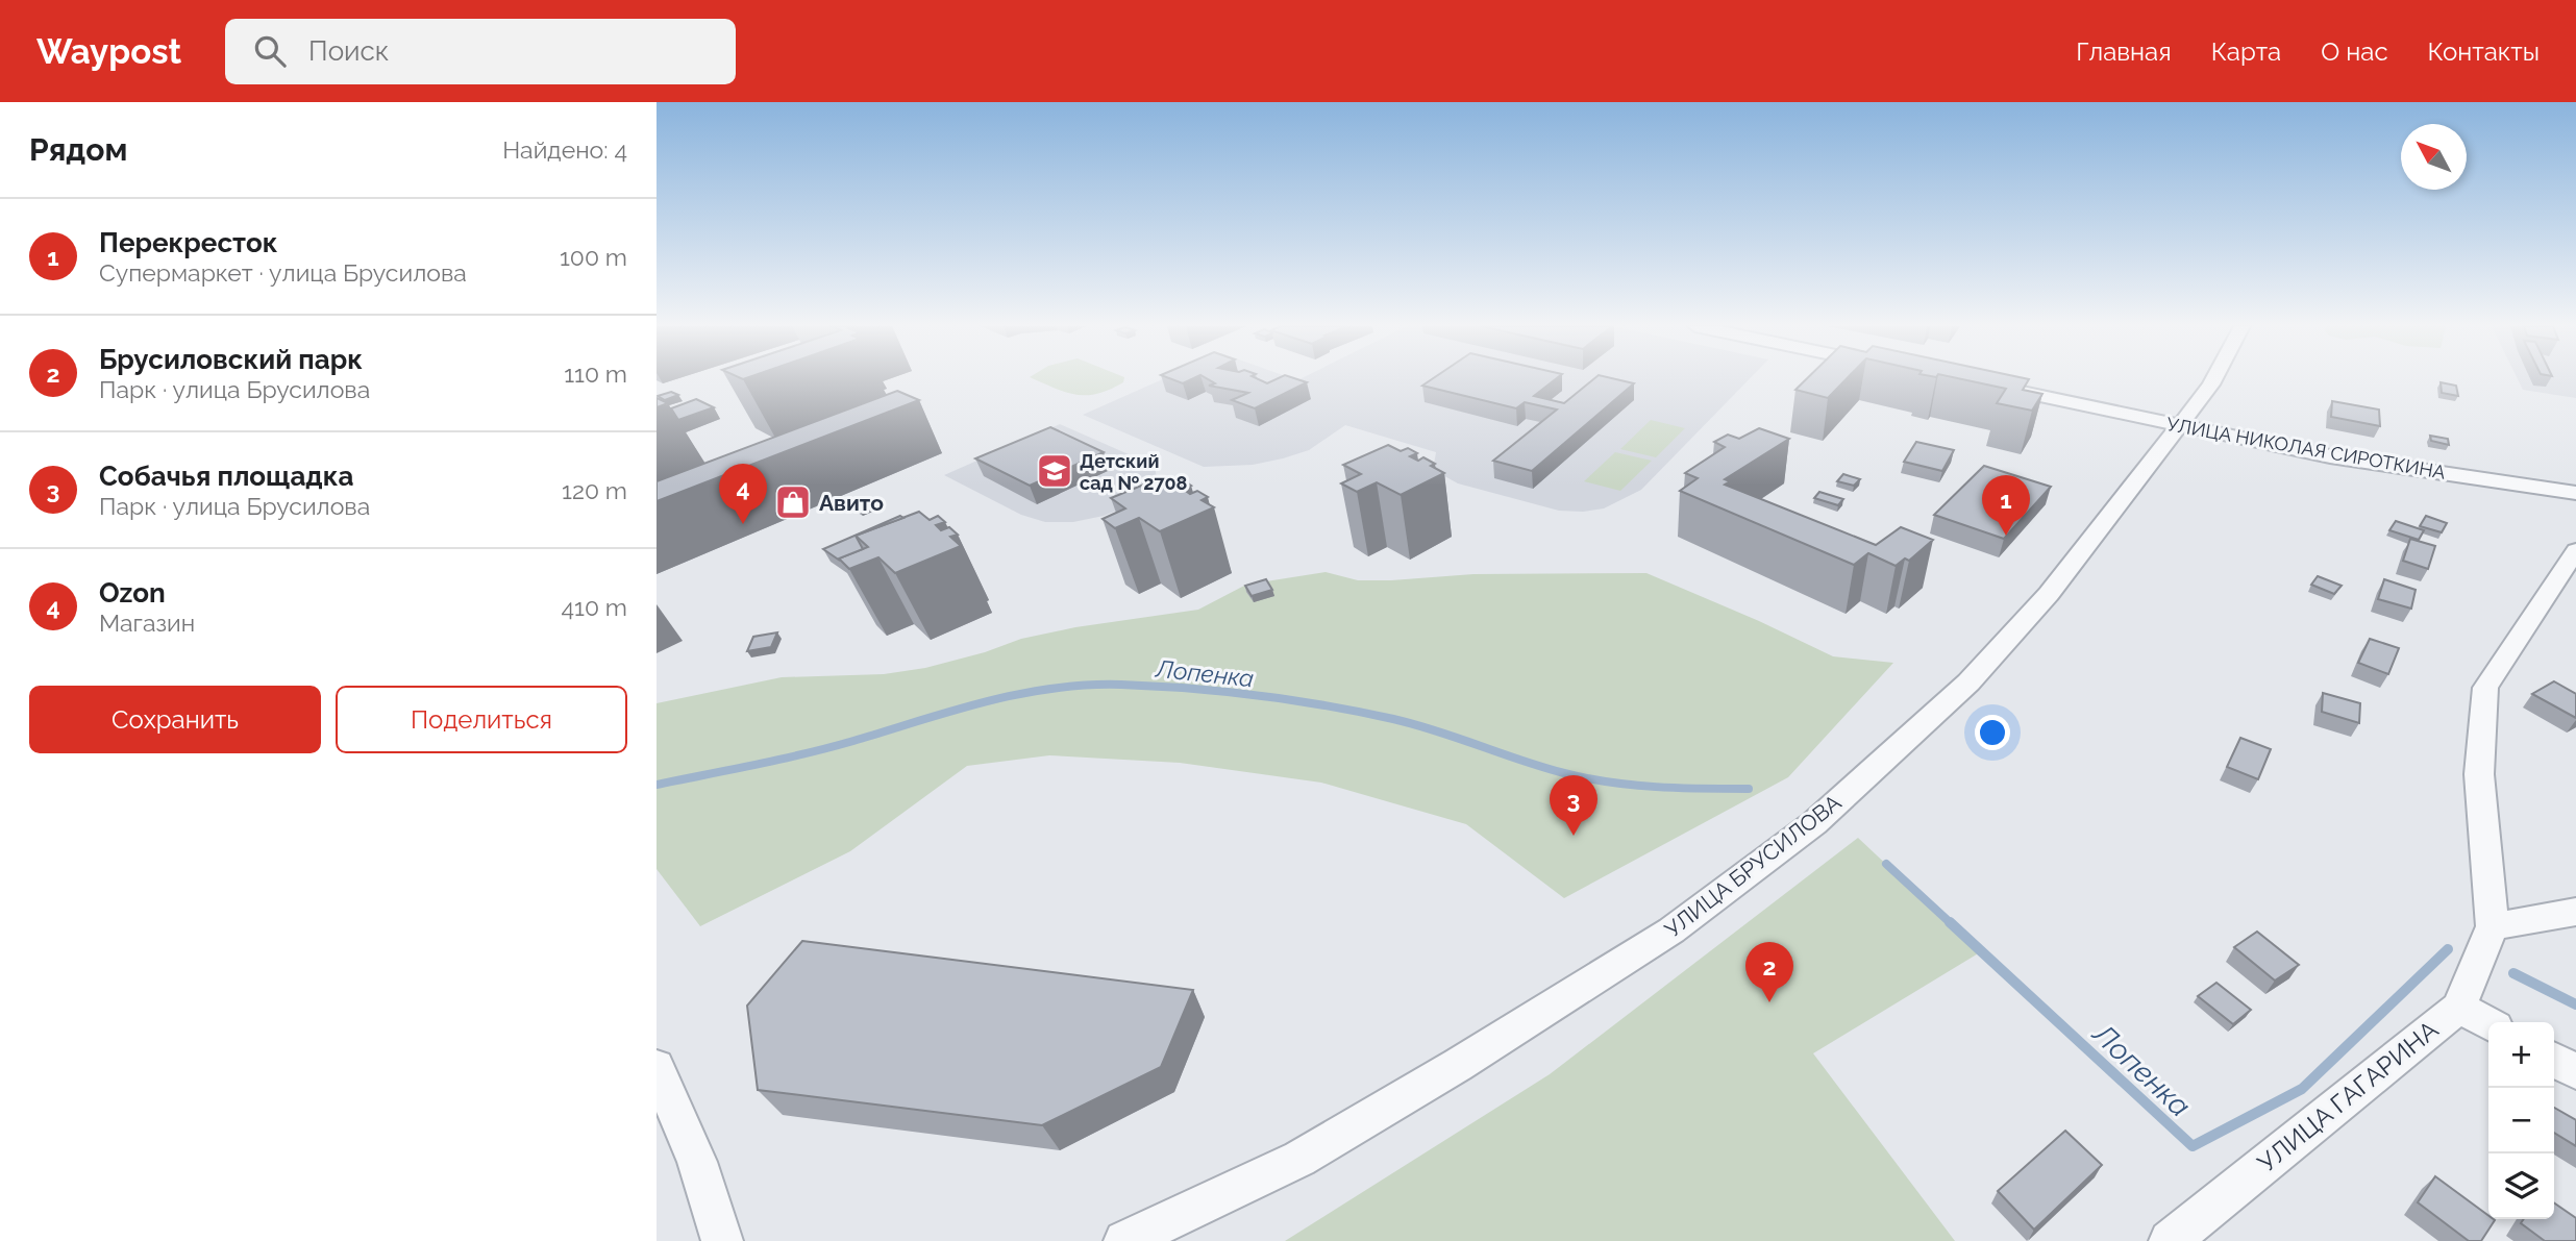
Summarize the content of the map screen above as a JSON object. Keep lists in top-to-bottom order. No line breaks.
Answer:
{"streets":{"street":["УЛИЦА НИКОЛАЯ СИРОТКИНА","УЛИЦА БРУСИЛОВА","УЛИЦА ГАГАРИНА"]},"crossings":[["УЛИЦА НИКОЛАЯ СИРОТКИНА","УЛИЦА БРУСИЛОВА"]],"water":["Лопенка"],"places":{"school or university":["Детский сад № 2708"],"shop":["Авито"]},"north":"top left","page":{"header":"Waypost","search":"Поиск","nav":["Главная","Карта","О нас","Контакты"],"heading":["Рядом","Найдено: 4"],"list":[{"mark":"1","name":"Перекресток","note":"Супермаркет · улица Брусилова","value":"100 m"},{"mark":"2","name":"Брусиловский парк","note":"Парк · улица Брусилова","value":"110 m"},{"mark":"3","name":"Собачья площадка","note":"Парк · улица Брусилова","value":"120 m"},{"mark":"4","name":"Ozon","note":"Магазин","value":"410 m"}],"pins":["4","1","3","2"],"buttons":["Сохранить","Поделиться"],"map_buttons":["+","−"]}}
